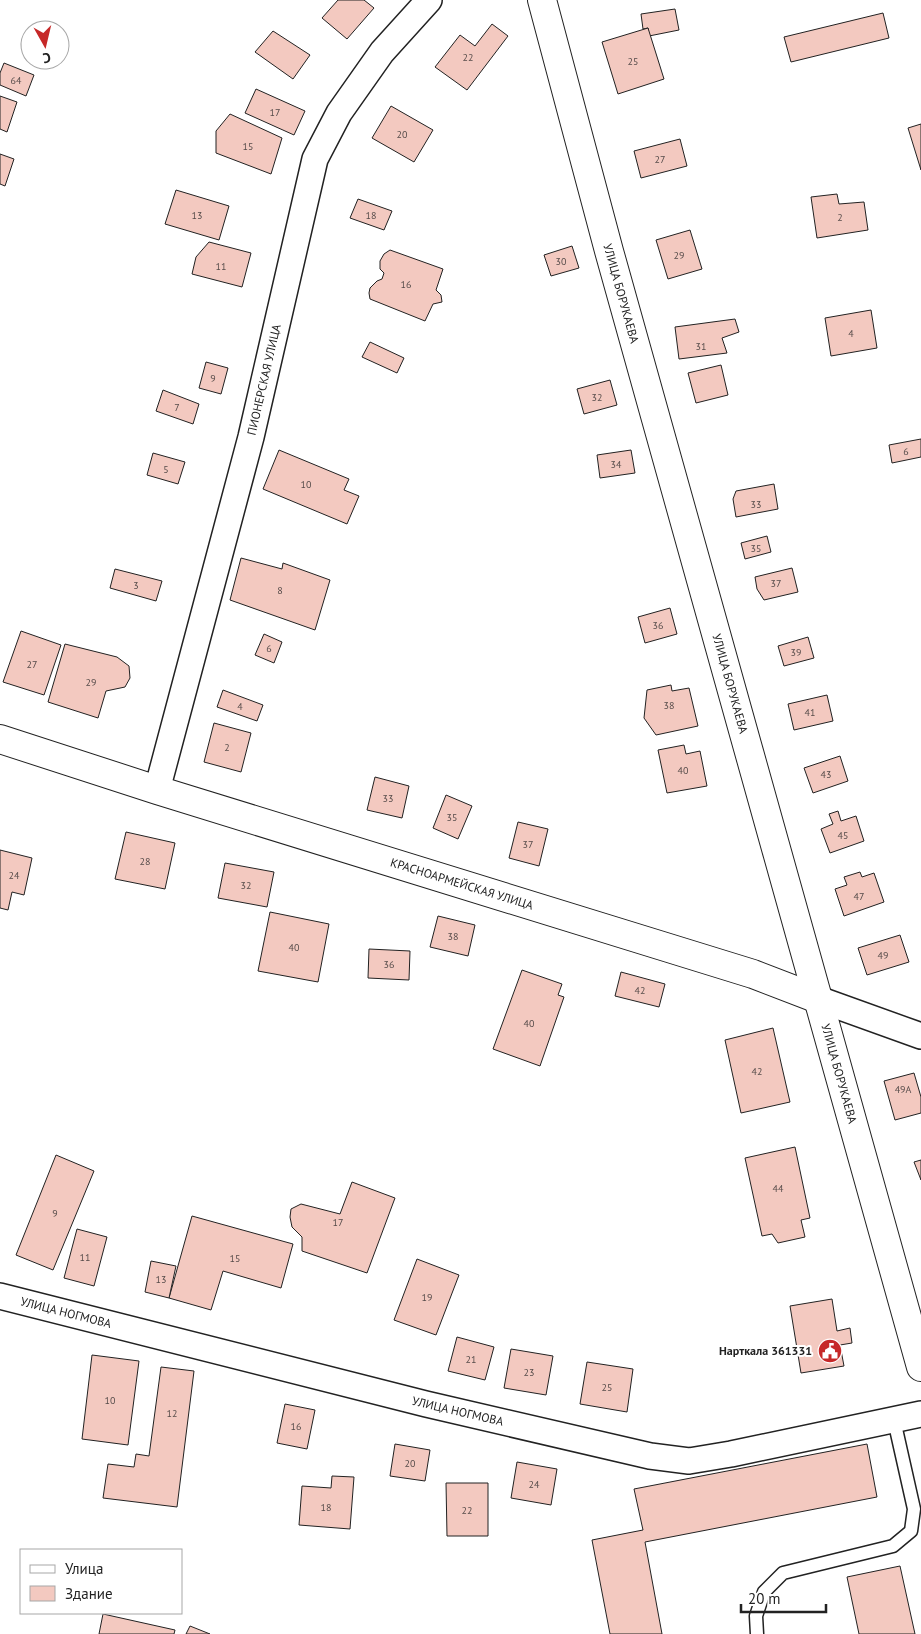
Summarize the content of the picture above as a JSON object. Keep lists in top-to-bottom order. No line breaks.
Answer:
{"streets":{"street":["УЛИЦА БОРУКАЕВА","ПИОНЕРСКАЯ УЛИЦА","КРАСНОАРМЕЙСКАЯ УЛИЦА","УЛИЦА НОГМОВА"]},"crossings":[["УЛИЦА БОРУКАЕВА","КРАСНОАРМЕЙСКАЯ УЛИЦА"],["ПИОНЕРСКАЯ УЛИЦА","КРАСНОАРМЕЙСКАЯ УЛИЦА"]],"places":{"public building":["Нарткала 361331"]},"house_numbers":["22","25","64","17","20","15","27","13","18","2","29","30","11","16","4","31","9","32","7","6","34","5","10","33","35","37","3","8","36","6","39","27","29","38","4","41","2","40","43","33","35","45","37","28","24","32","47","38","40","49","36","42","40","42","49А","44","9","17","11","15","13","19","21","23","25","10","12","16","20","24","18","22"],"legend":["Улица","Здание"],"scale_bar":"20 m","north":"bottom"}
